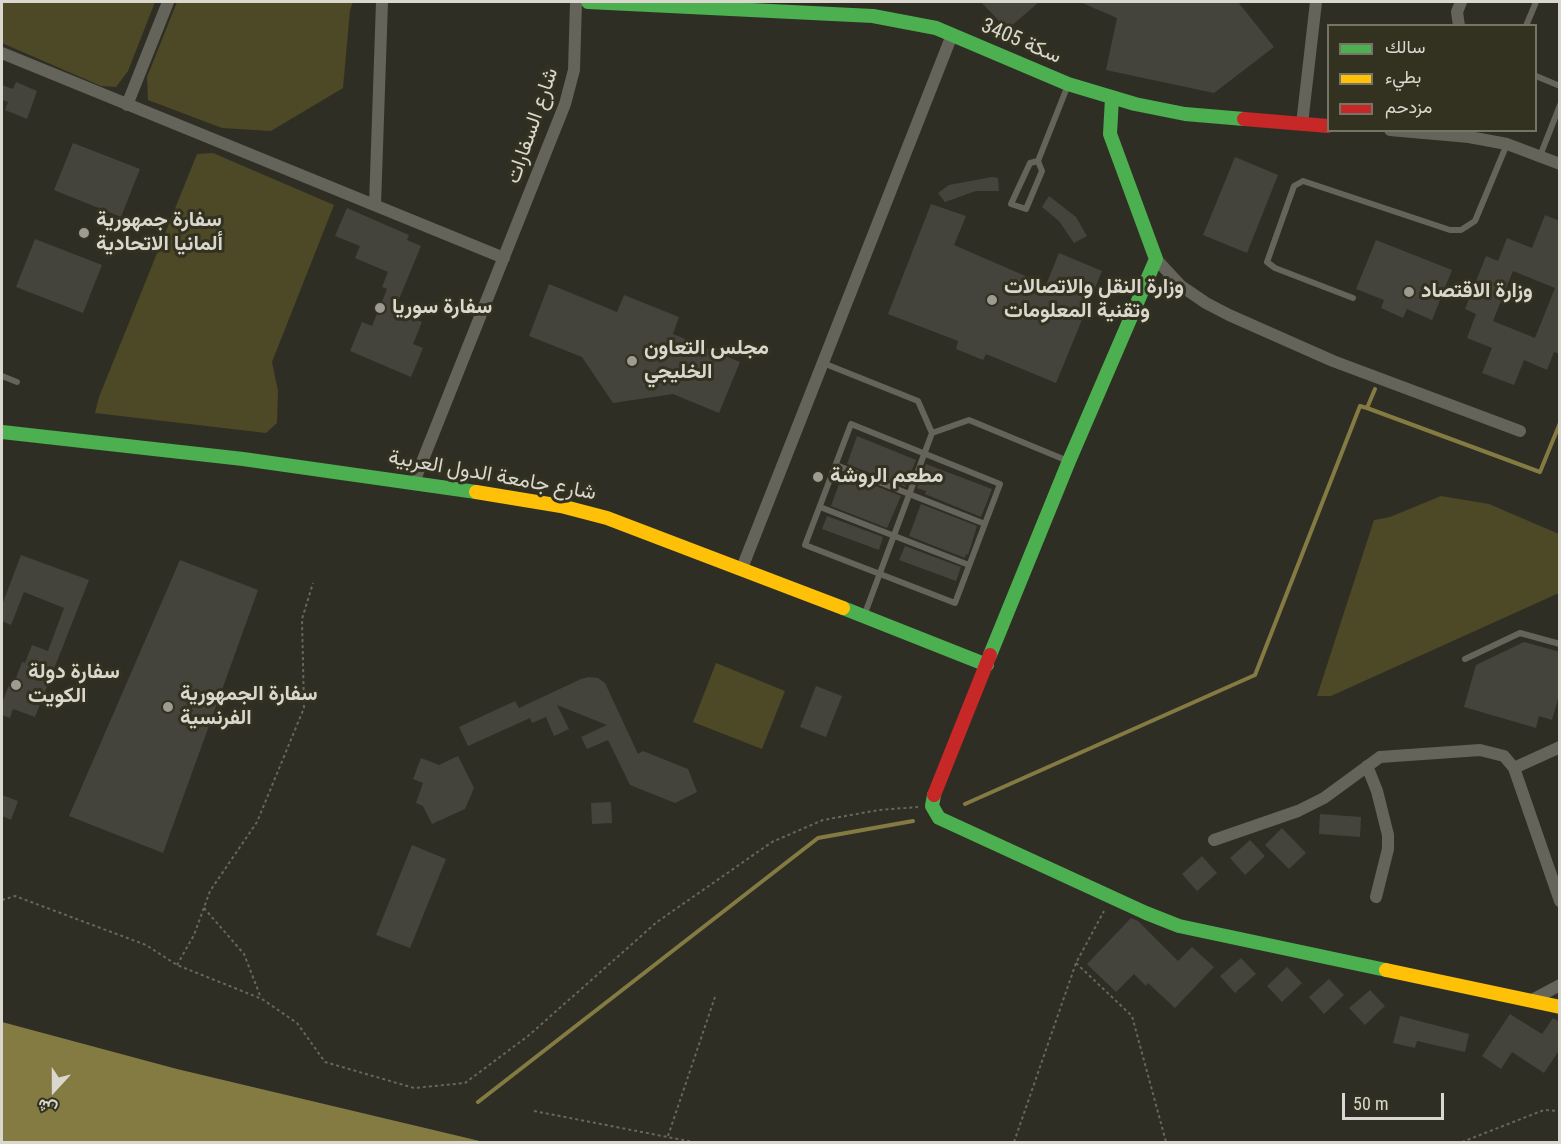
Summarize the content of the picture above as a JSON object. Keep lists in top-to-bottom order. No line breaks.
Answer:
{"streets":{"street":["سكة 3405","شارع السفارات","شارع جامعة الدول العربية"]},"crossings":[["شارع السفارات","شارع جامعة الدول العربية"]],"places":["سفارة جمهورية ألمانيا الاتحادية","وزارة الاقتصاد","وزارة النقل والاتصالات وتقنية المعلومات","سفارة سوريا","مجلس التعاون الخليجي","مطعم الروشة","سفارة دولة الكويت","سفارة الجمهورية الفرنسية"],"legend":["سالك","بطيء","مزدحم"],"scale_bar":"50 m","north":"bottom"}
